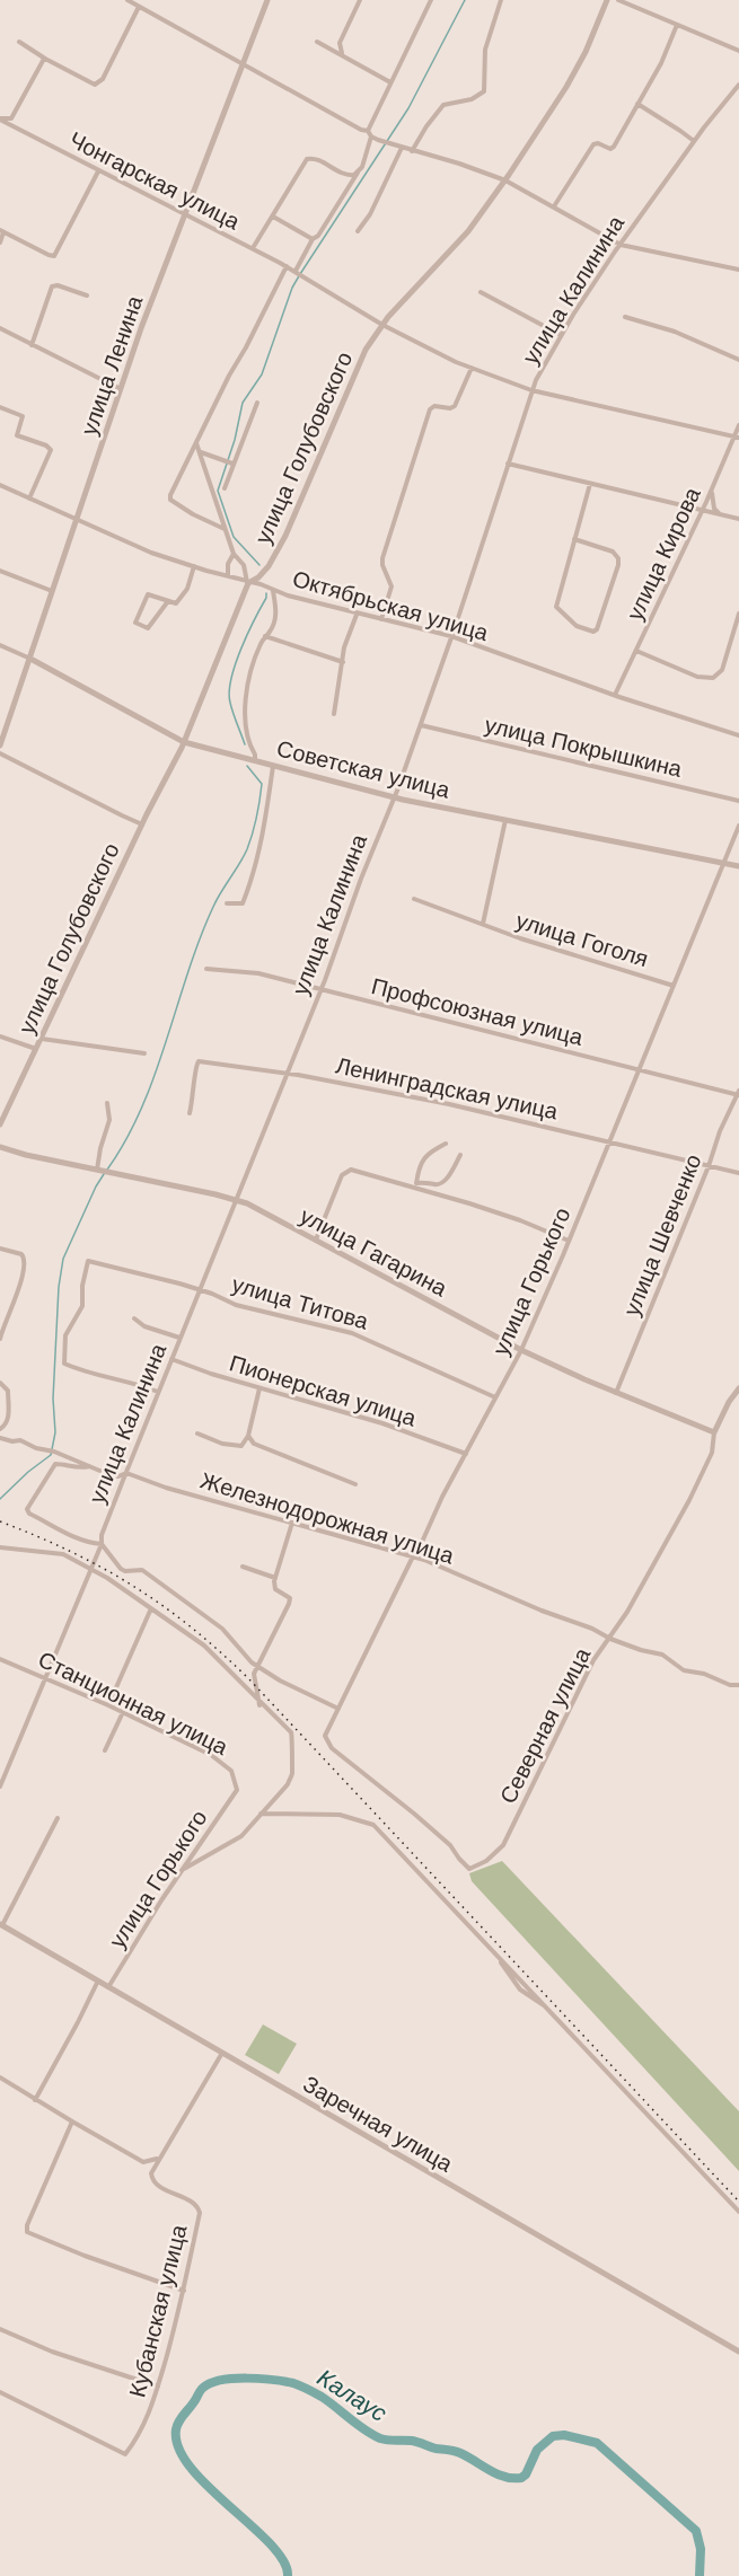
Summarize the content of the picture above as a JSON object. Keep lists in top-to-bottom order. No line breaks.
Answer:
{"streets":{"street":["Чонгарская улица","улица Калинина","улица Ленина","улица Голубовского","улица Кирова","Октябрьская улица","улица Покрышкина","Советская улица","улица Гоголя","Профсоюзная улица","Ленинградская улица","улица Шевченко","улица Гагарина","улица Горького","улица Титова","Пионерская улица","Железнодорожная улица","Станционная улица","Северная улица","Заречная улица","Кубанская улица"]},"crossings":[["Чонгарская улица","улица Ленина"],["Чонгарская улица","улица Голубовского"],["улица Калинина","Октябрьская улица"],["улица Калинина","улица Покрышкина"],["улица Калинина","Советская улица"],["улица Калинина","Профсоюзная улица"],["улица Калинина","Ленинградская улица"],["улица Калинина","улица Гагарина"],["улица Калинина","улица Титова"],["улица Калинина","Пионерская улица"],["улица Калинина","Железнодорожная улица"],["улица Калинина","Станционная улица"],["улица Ленина","Октябрьская улица"],["улица Ленина","Советская улица"],["улица Голубовского","Октябрьская улица"],["улица Голубовского","Советская улица"],["улица Кирова","Октябрьская улица"],["Советская улица","улица Гоголя"],["Советская улица","улица Горького"],["улица Гоголя","улица Горького"],["Профсоюзная улица","улица Шевченко"],["Профсоюзная улица","улица Горького"],["Ленинградская улица","улица Шевченко"],["Ленинградская улица","улица Горького"],["улица Шевченко","улица Гагарина"],["улица Гагарина","улица Горького"],["улица Гагарина","Северная улица"],["улица Горького","улица Титова"],["улица Горького","Пионерская улица"],["улица Горького","Железнодорожная улица"],["улица Горького","Станционная улица"],["улица Горького","Северная улица"],["улица Горького","Заречная улица"],["Железнодорожная улица","Северная улица"]],"water":["Калаус"]}
